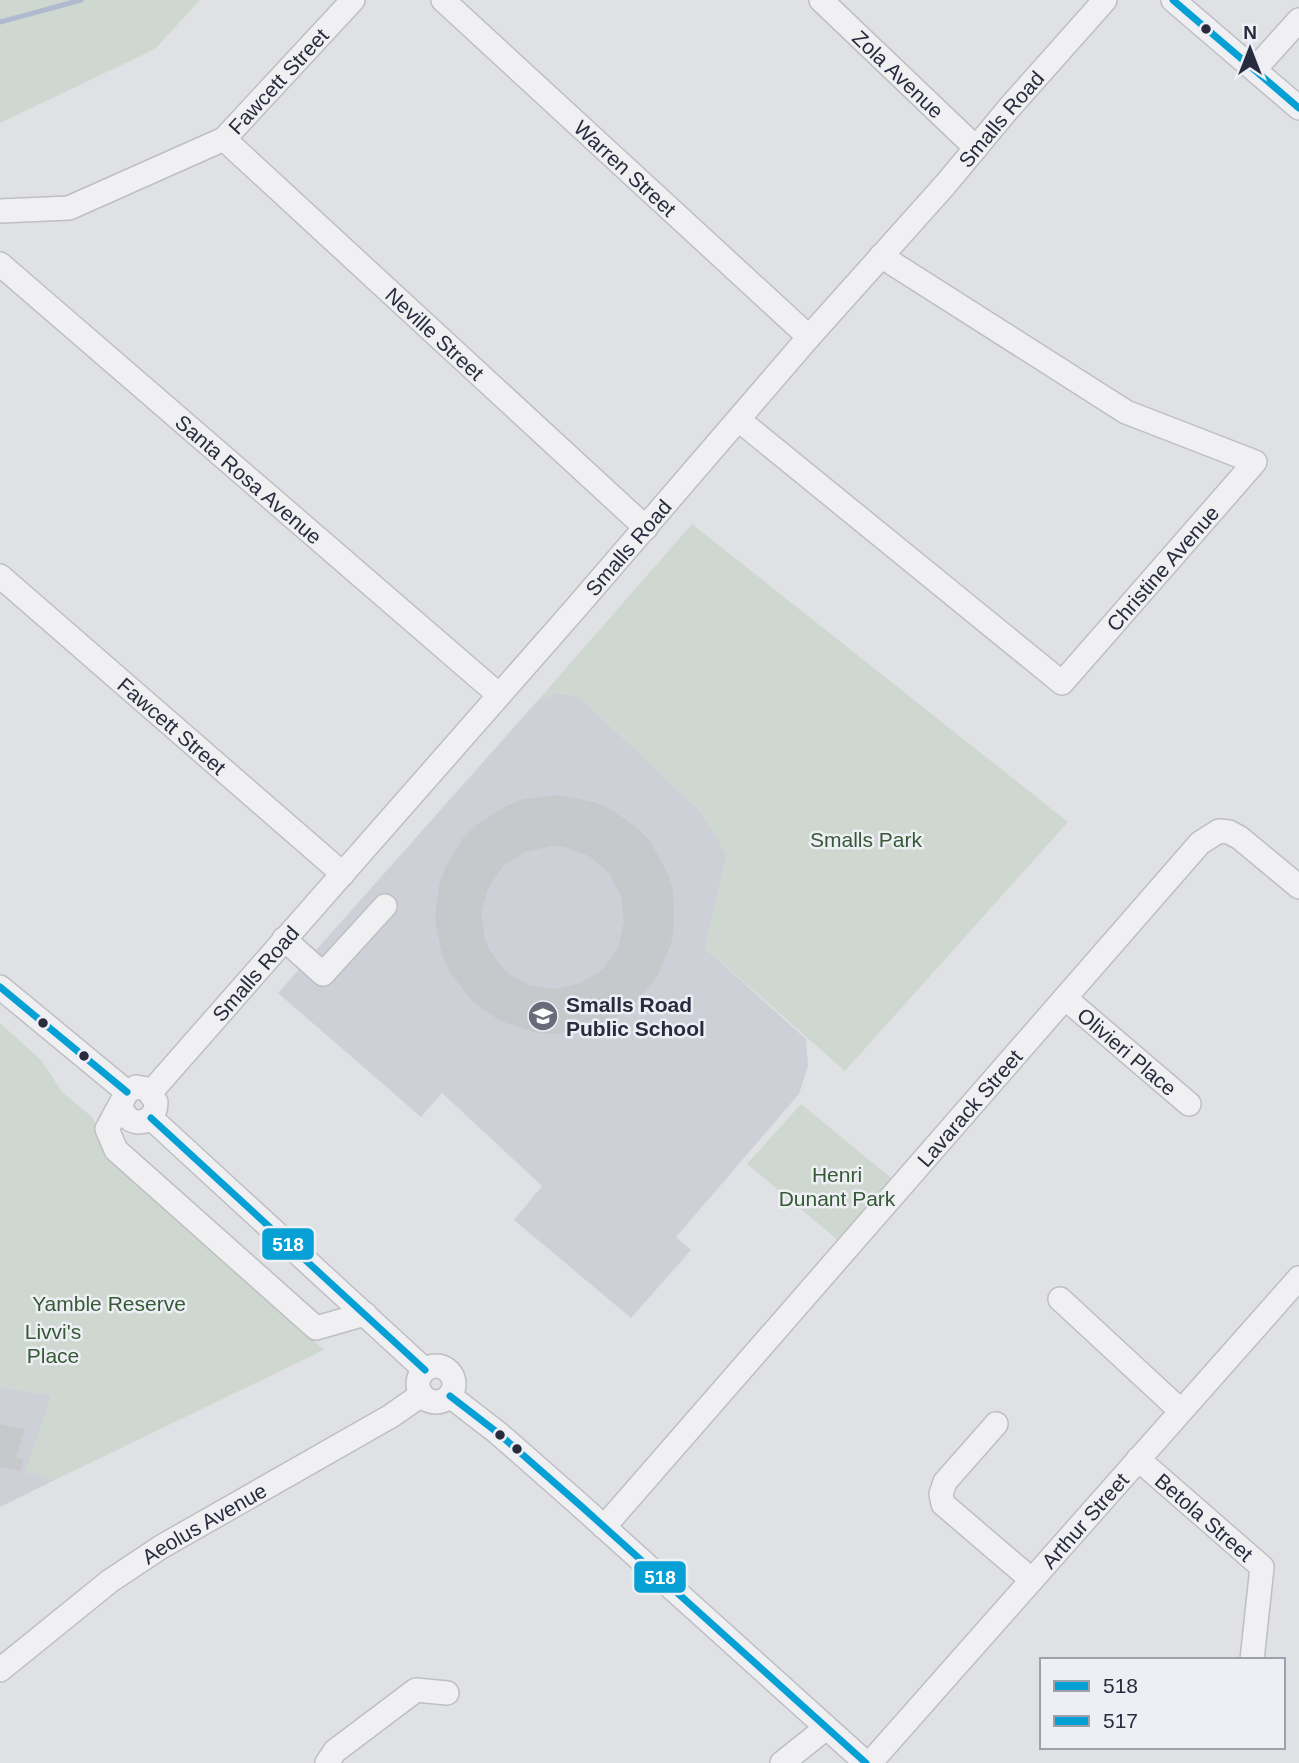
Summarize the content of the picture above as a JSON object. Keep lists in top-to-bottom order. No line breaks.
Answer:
{"streets":{"street":["Zola Avenue","Fawcett Street","Smalls Road","Warren Street","Neville Street","Santa Rosa Avenue","Christine Avenue","Olivieri Place","Lavarack Street","Betola Street","Arthur Street","Aeolus Avenue"]},"crossings":[["Zola Avenue","Smalls Road"],["Fawcett Street","Smalls Road"],["Fawcett Street","Neville Street"],["Smalls Road","Warren Street"],["Smalls Road","Neville Street"],["Smalls Road","Santa Rosa Avenue"],["Smalls Road","Christine Avenue"],["Olivieri Place","Lavarack Street"],["Betola Street","Arthur Street"]],"parks":["Smalls Park","Henri Dunant Park","Yamble Reserve","Livvi's Place"],"places":{"school or university":["Smalls Road Public School"]},"lines":["transit line 517","transit line 518"],"legend":["518","517"],"north":"top"}
